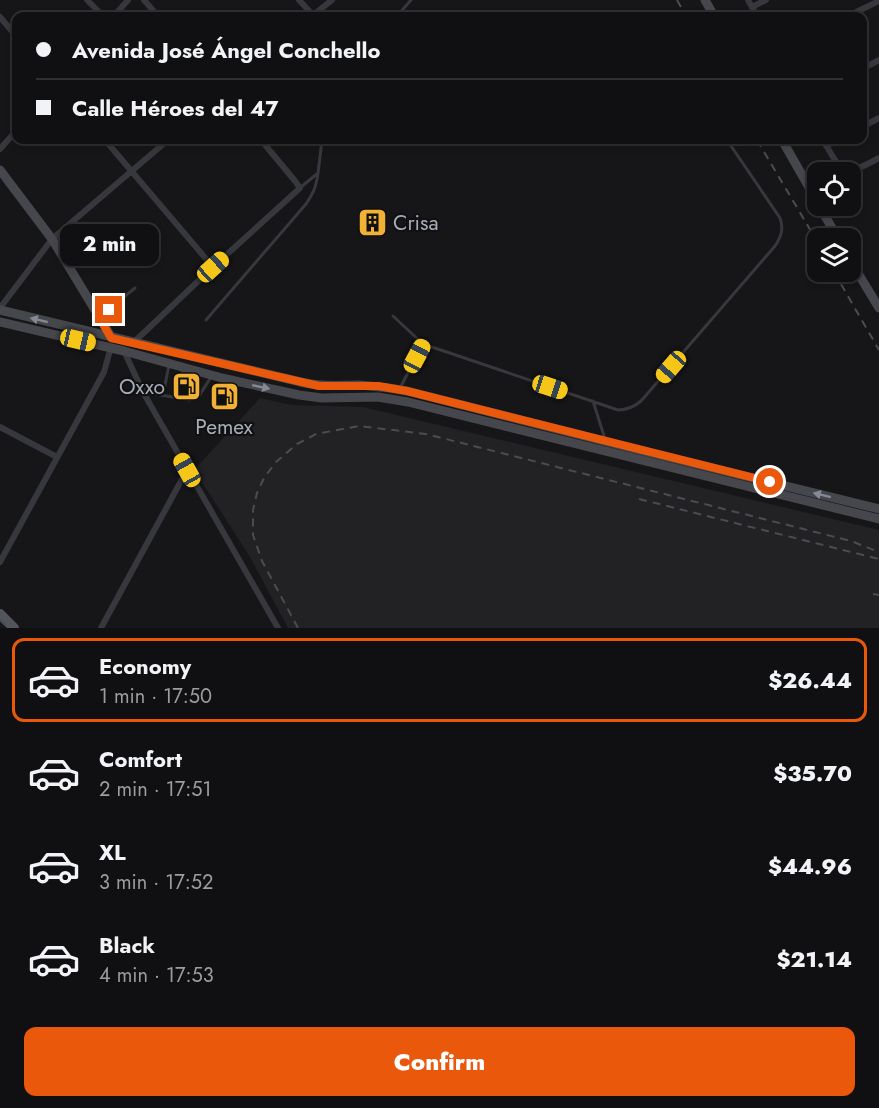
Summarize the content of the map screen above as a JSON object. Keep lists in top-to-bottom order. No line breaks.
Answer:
{"places":{"building":["Crisa"],"fuel station":["Oxxo","Pemex"]},"page":{"banner":["Avenida José Ángel Conchello","Calle Héroes del 47"],"bubble":"2 min","list":[{"name":"Economy","note":"1 min · 17:50","value":"$26.44"},{"name":"Comfort","note":"2 min · 17:51","value":"$35.70"},{"name":"XL","note":"3 min · 17:52","value":"$44.96"},{"name":"Black","note":"4 min · 17:53","value":"$21.14"}],"buttons":"Confirm"}}
